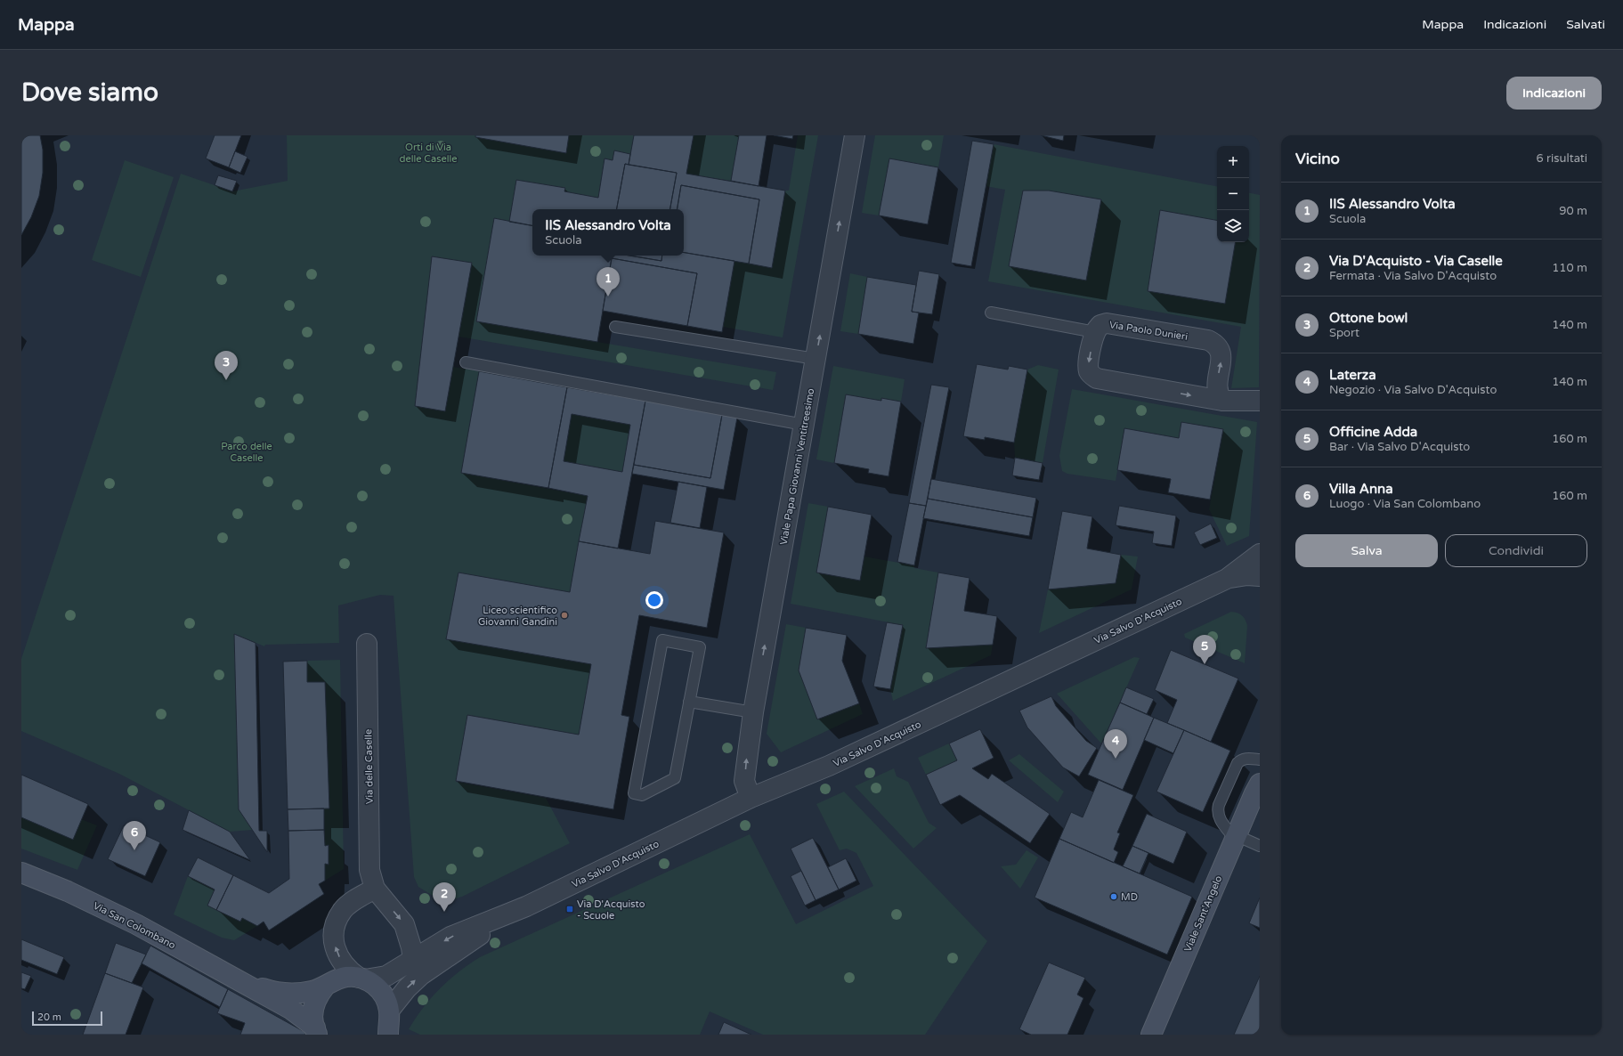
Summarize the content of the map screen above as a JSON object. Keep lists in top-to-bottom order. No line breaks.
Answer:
{"streets":{"street":["Via Paolo Dunieri","Viale Papa Giovanni Ventitreesimo","Via Salvo D'Acquisto","Via delle Caselle","Viale Sant’Angelo","Via San Colombano"]},"crossings":[["Viale Papa Giovanni Ventitreesimo","Via Salvo D'Acquisto"],["Via Salvo D'Acquisto","Via delle Caselle"],["Via Salvo D'Acquisto","Via San Colombano"],["Via delle Caselle","Via San Colombano"]],"one_way":["Viale Papa Giovanni Ventitreesimo"],"parks":["Orti di Via delle Caselle","Parco delle Caselle"],"places":{"other":["Liceo scientifico Giovanni Gandini","MD"],"transit":["Via D'Acquisto - Scuole"]},"scale_bar":"20 m","page":{"header":"Mappa","nav":["Mappa","Indicazioni","Salvati"],"buttons":["Indicazioni",["Salva","Condividi"]],"title":"Dove siamo","heading":["Vicino","6 risultati"],"map_buttons":["+","−"],"list":[{"mark":"1","name":"IIS Alessandro Volta","note":"Scuola","value":"90 m"},{"mark":"2","name":"Via D'Acquisto - Via Caselle","note":"Fermata · Via Salvo D'Acquisto","value":"110 m"},{"mark":"3","name":"Ottone bowl","note":"Sport","value":"140 m"},{"mark":"4","name":"Laterza","note":"Negozio · Via Salvo D'Acquisto","value":"140 m"},{"mark":"5","name":"Officine Adda","note":"Bar · Via Salvo D'Acquisto","value":"160 m"},{"mark":"6","name":"Villa Anna","note":"Luogo · Via San Colombano","value":"160 m"}],"popup":["IIS Alessandro Volta","Scuola"],"pins":["1","3","5","4","6","2"],"scale":"20 m"}}
